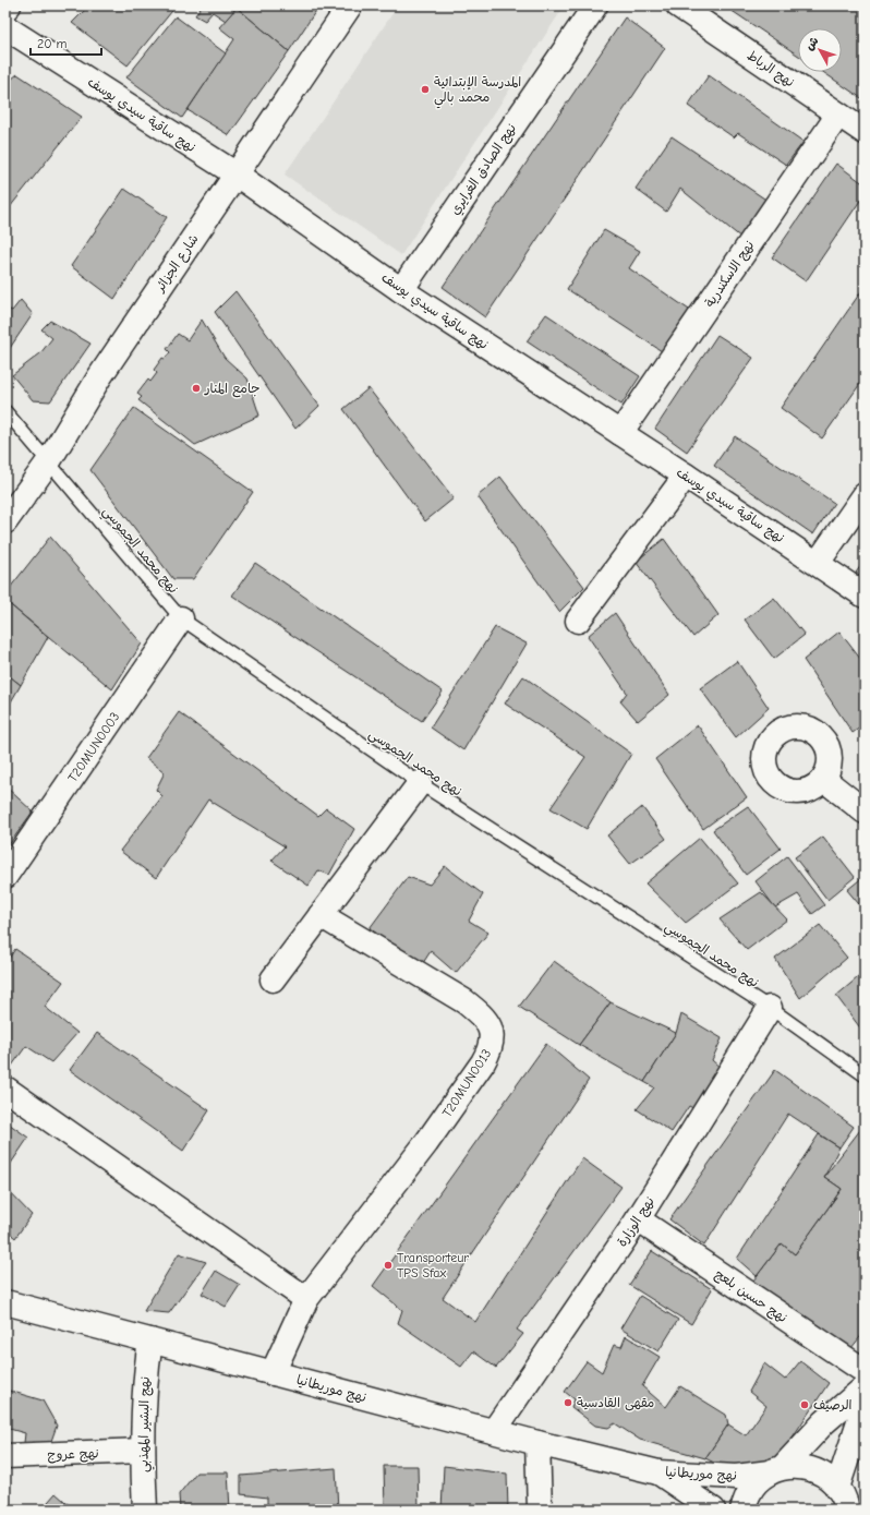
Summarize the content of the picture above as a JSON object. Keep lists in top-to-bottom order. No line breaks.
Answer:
{"streets":{"street":["نهج الرباط","نهج ساقية سيدي يوسف","نهج الصادق الغرايري","شارع الجزائر","نهج الاسكندرية","T20MUN0003","T20MUN0013","نهج الوزارة","نهج حسين بلعج","نهج موريطانيا","نهج البشير المهذبي","نهج عروج"],"lane":["نهج محمد الجموسي"]},"crossings":[["نهج الرباط","نهج الاسكندرية"],["نهج ساقية سيدي يوسف","نهج الصادق الغرايري"],["نهج ساقية سيدي يوسف","شارع الجزائر"],["نهج ساقية سيدي يوسف","نهج الاسكندرية"],["شارع الجزائر","نهج محمد الجموسي"],["نهج محمد الجموسي","T20MUN0003"],["نهج محمد الجموسي","نهج الوزارة"],["T20MUN0013","نهج موريطانيا"],["نهج الوزارة","نهج حسين بلعج"],["نهج الوزارة","نهج موريطانيا"],["نهج موريطانيا","نهج البشير المهذبي"],["نهج البشير المهذبي","نهج عروج"]],"places":["المدرسة الإبتدائية محمد بالي","جامع المنار","Transporteur TPS Sfax","مقهى القادسية","الرصيف"],"scale_bar":"20 m","north":"top left"}
